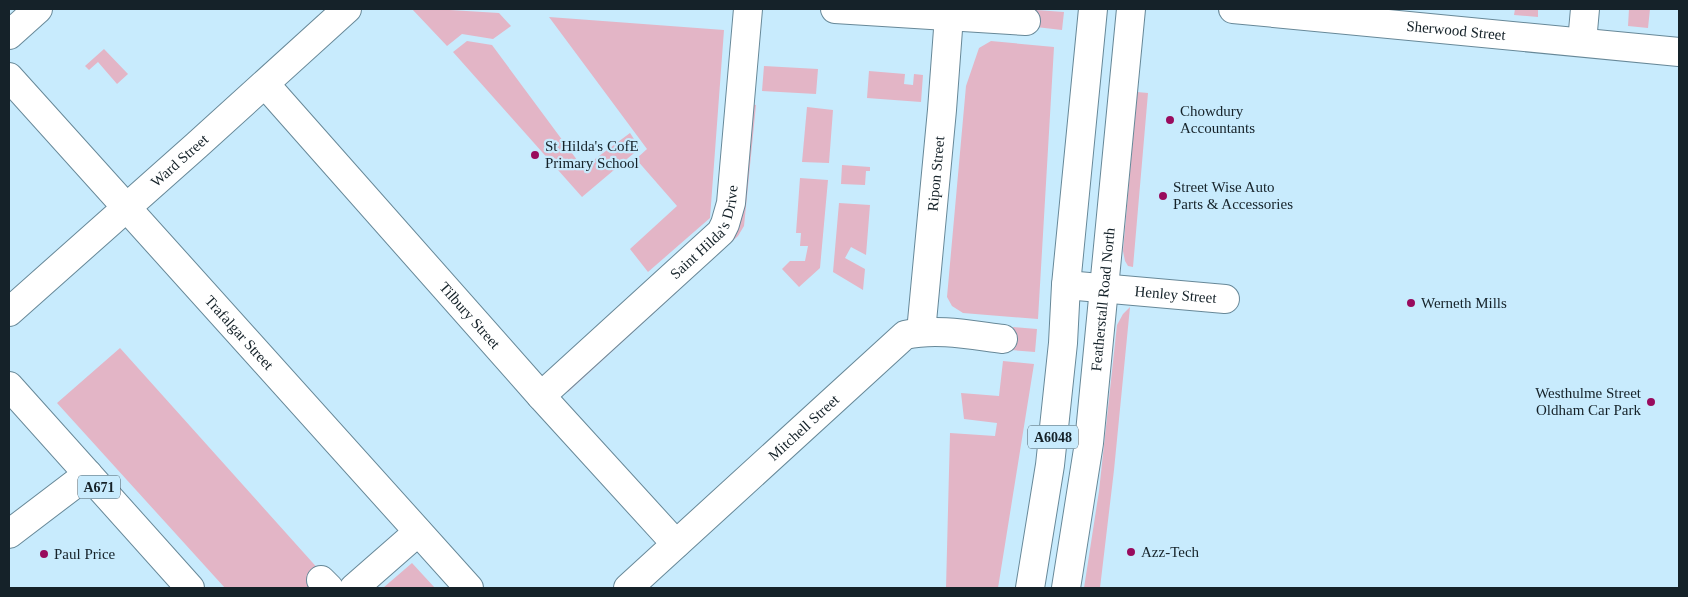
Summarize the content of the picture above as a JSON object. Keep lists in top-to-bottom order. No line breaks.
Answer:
{"streets":{"street":["Sherwood Street","Ward Street","Ripon Street","Saint Hilda's Drive","Henley Street","Featherstall Road North","Tilbury Street","Trafalgar Street","Mitchell Street","A6048","A671"]},"crossings":[["Ward Street","Tilbury Street"],["Ward Street","Trafalgar Street"],["Ripon Street","Mitchell Street"],["Saint Hilda's Drive","Tilbury Street"],["Henley Street","Featherstall Road North"],["Henley Street","A6048"],["Tilbury Street","Mitchell Street"]],"places":["Chowdury Accountants","St Hilda's CofE Primary School","Street Wise Auto Parts & Accessories","Werneth Mills","Westhulme Street Oldham Car Park","Azz-Tech","Paul Price"]}
